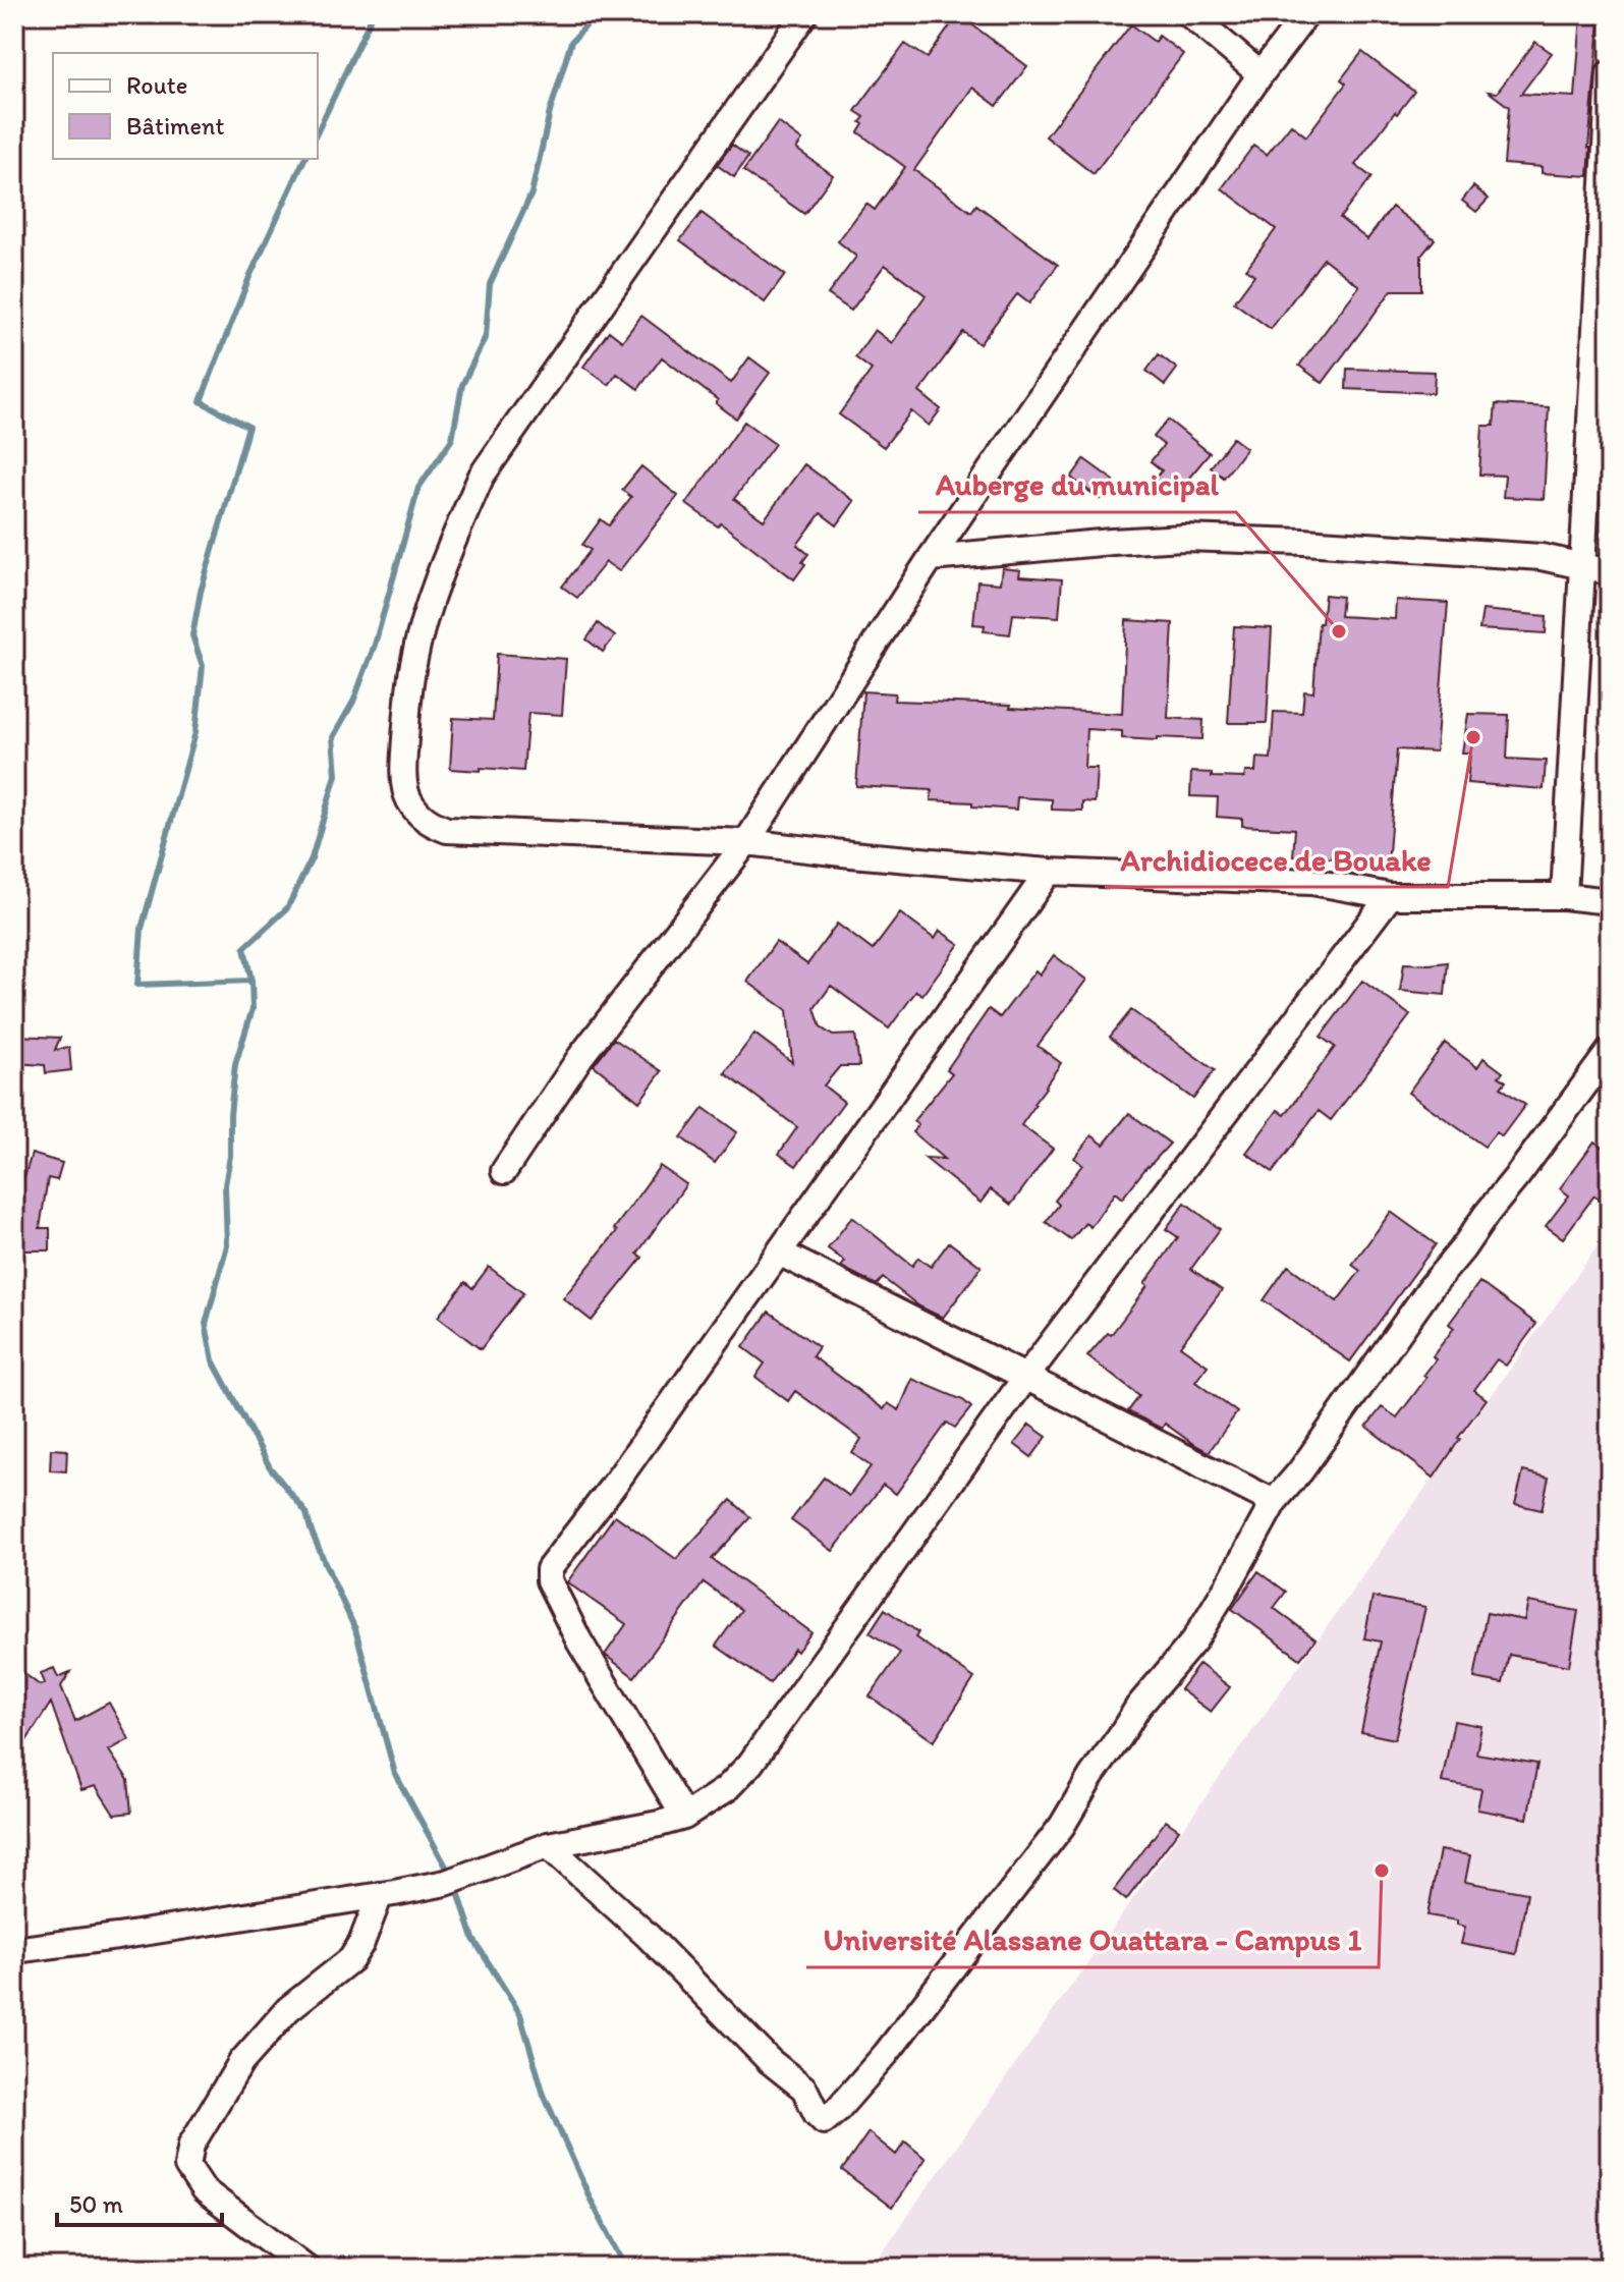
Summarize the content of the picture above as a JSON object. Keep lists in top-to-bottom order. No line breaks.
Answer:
{"places":["Auberge du municipal","Archidiocece de Bouake","Université Alassane Ouattara - Campus 1"],"legend":["Route","Bâtiment"],"scale_bar":"50 m"}
